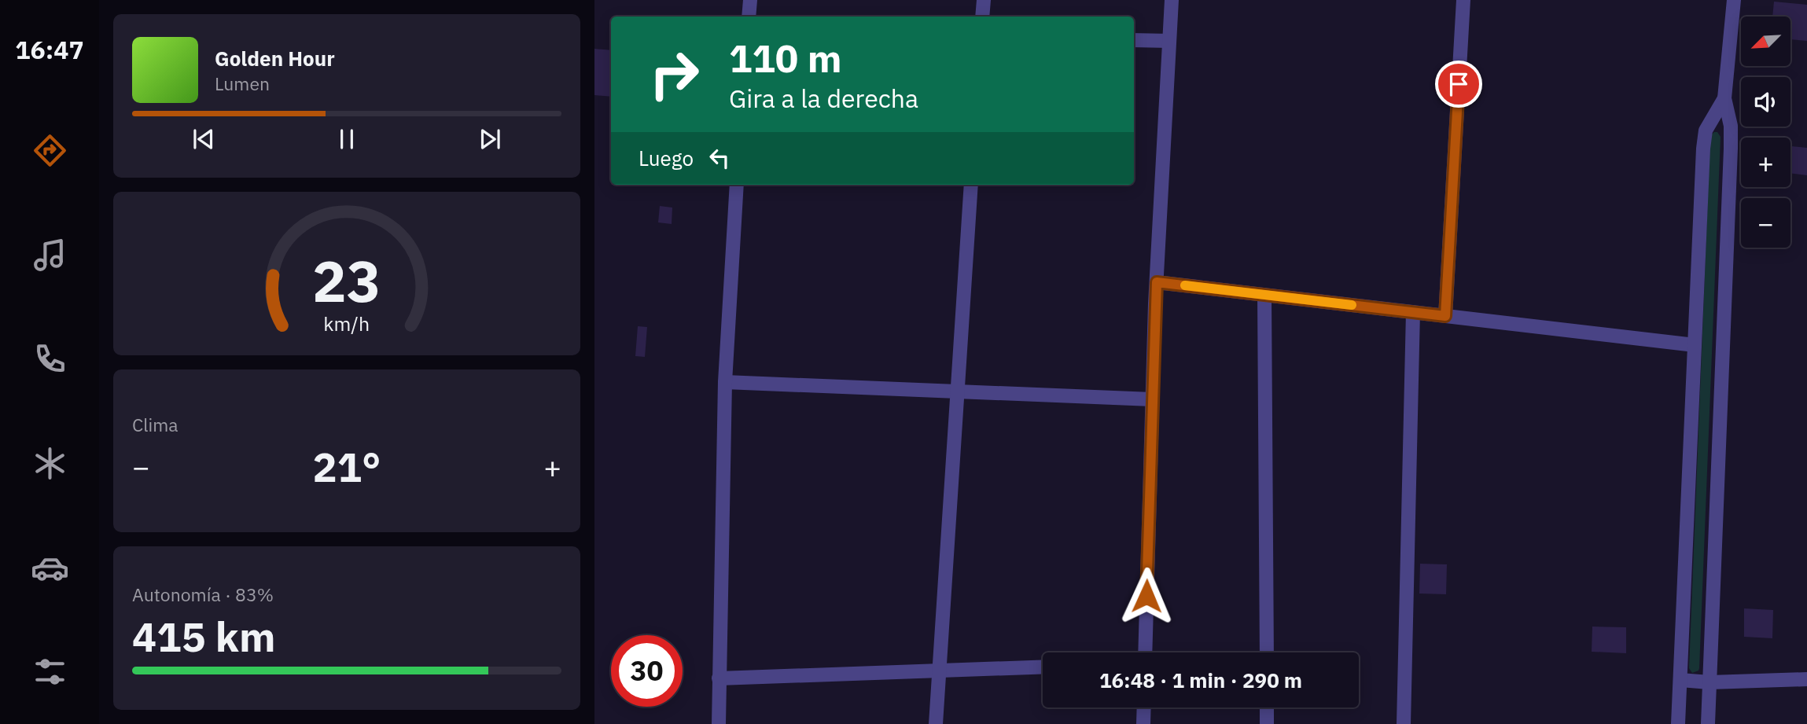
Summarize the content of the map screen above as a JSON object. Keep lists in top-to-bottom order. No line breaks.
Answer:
{"north":"bottom left","page":{"tabs":"16:47","map_buttons":["+","−"],"turn":["110 m","Gira a la derecha"],"song":["Golden Hour","Lumen"],"then":"Luego","tile":["Clima",["Autonomía · 83%","415 km"]],"heat":["−","21°","+"],"limit":"30","trip":"16:48 · 1 min · 290 m","gauge":["23","km/h"]}}
